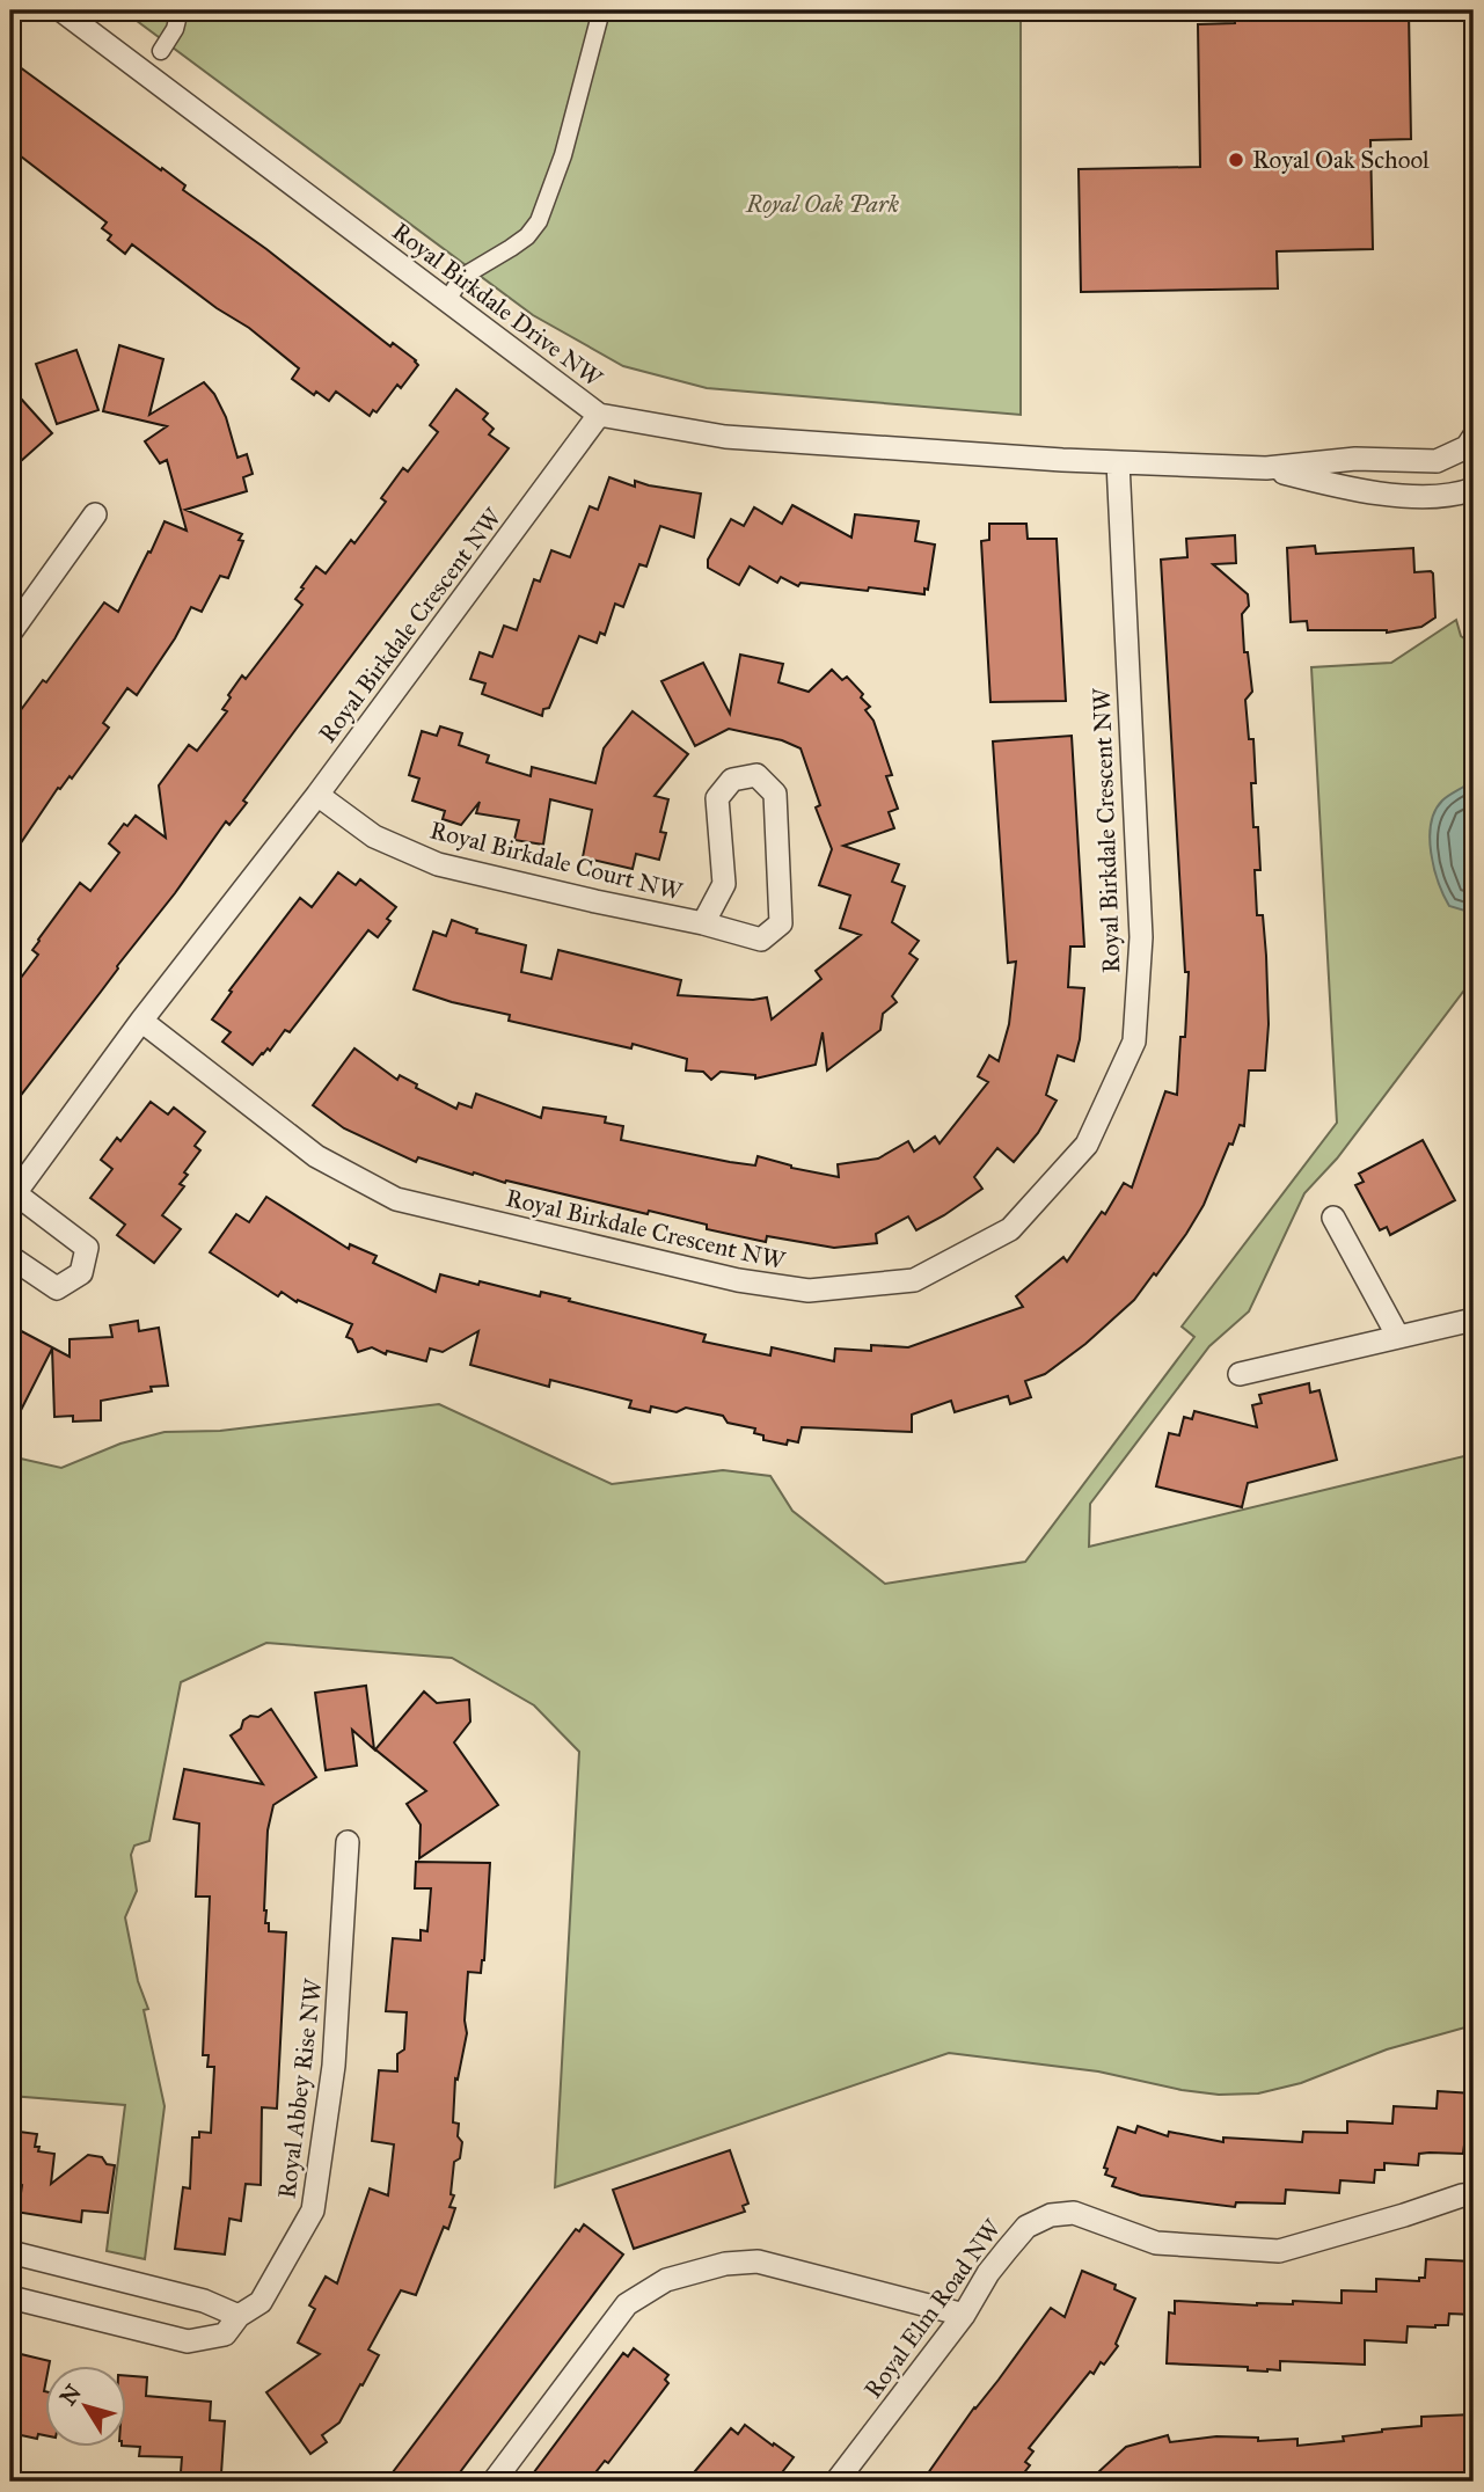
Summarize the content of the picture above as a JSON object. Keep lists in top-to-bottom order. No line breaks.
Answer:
{"streets":{"street":["Royal Birkdale Drive NW","Royal Birkdale Crescent NW","Royal Birkdale Court NW","Royal Abbey Rise NW","Royal Elm Road NW"]},"crossings":[["Royal Birkdale Drive NW","Royal Birkdale Crescent NW"],["Royal Birkdale Crescent NW","Royal Birkdale Court NW"]],"parks":["Royal Oak Park"],"places":["Royal Oak School"],"north":"top left"}
